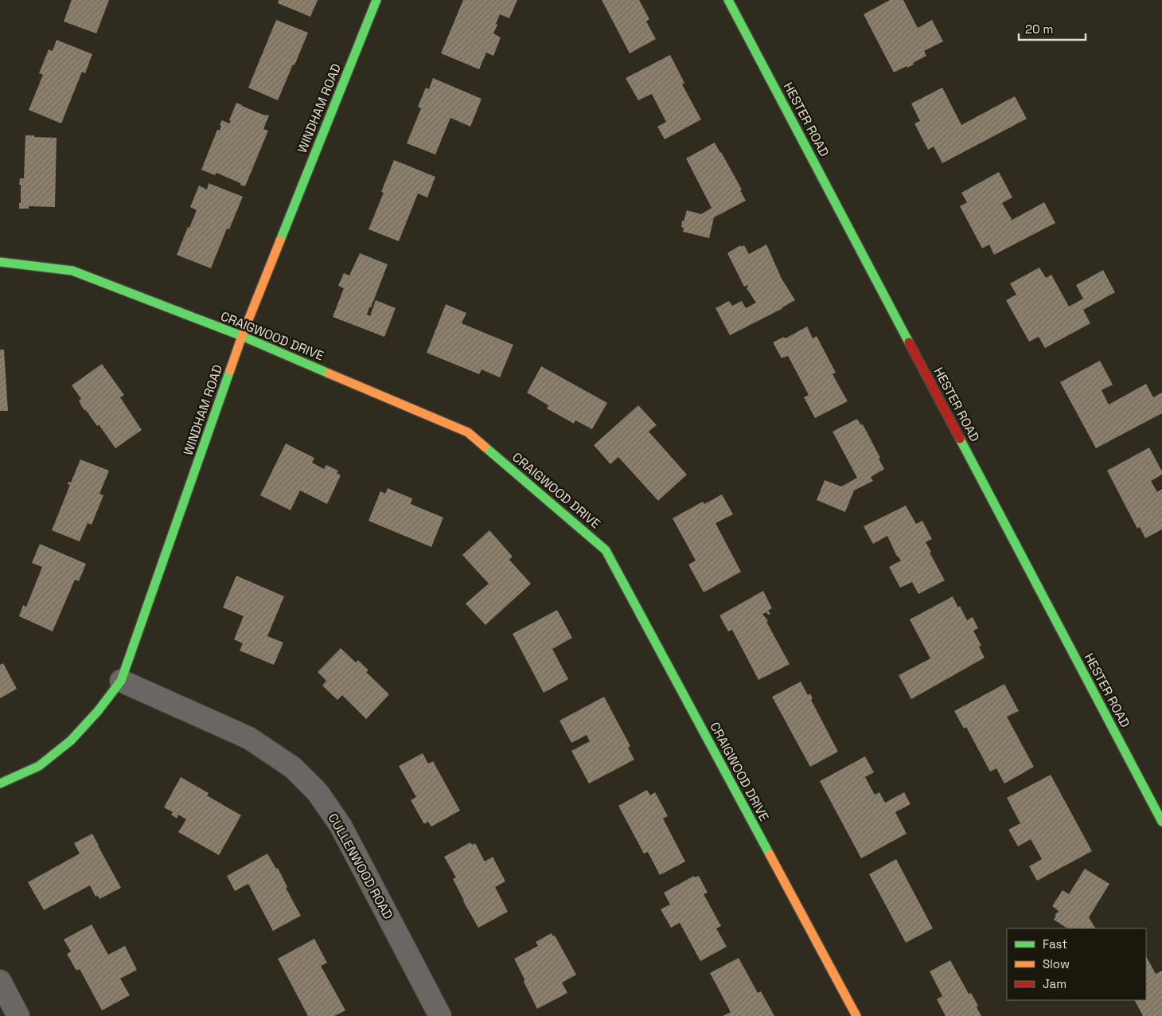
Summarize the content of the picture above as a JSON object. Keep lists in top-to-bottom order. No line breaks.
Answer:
{"streets":{"street":["WINDHAM ROAD","HESTER ROAD","CRAIGWOOD DRIVE","CULLENWOOD ROAD"]},"crossings":[["WINDHAM ROAD","CRAIGWOOD DRIVE"],["WINDHAM ROAD","CULLENWOOD ROAD"]],"legend":["Fast","Slow","Jam"],"scale_bar":"20 m"}
